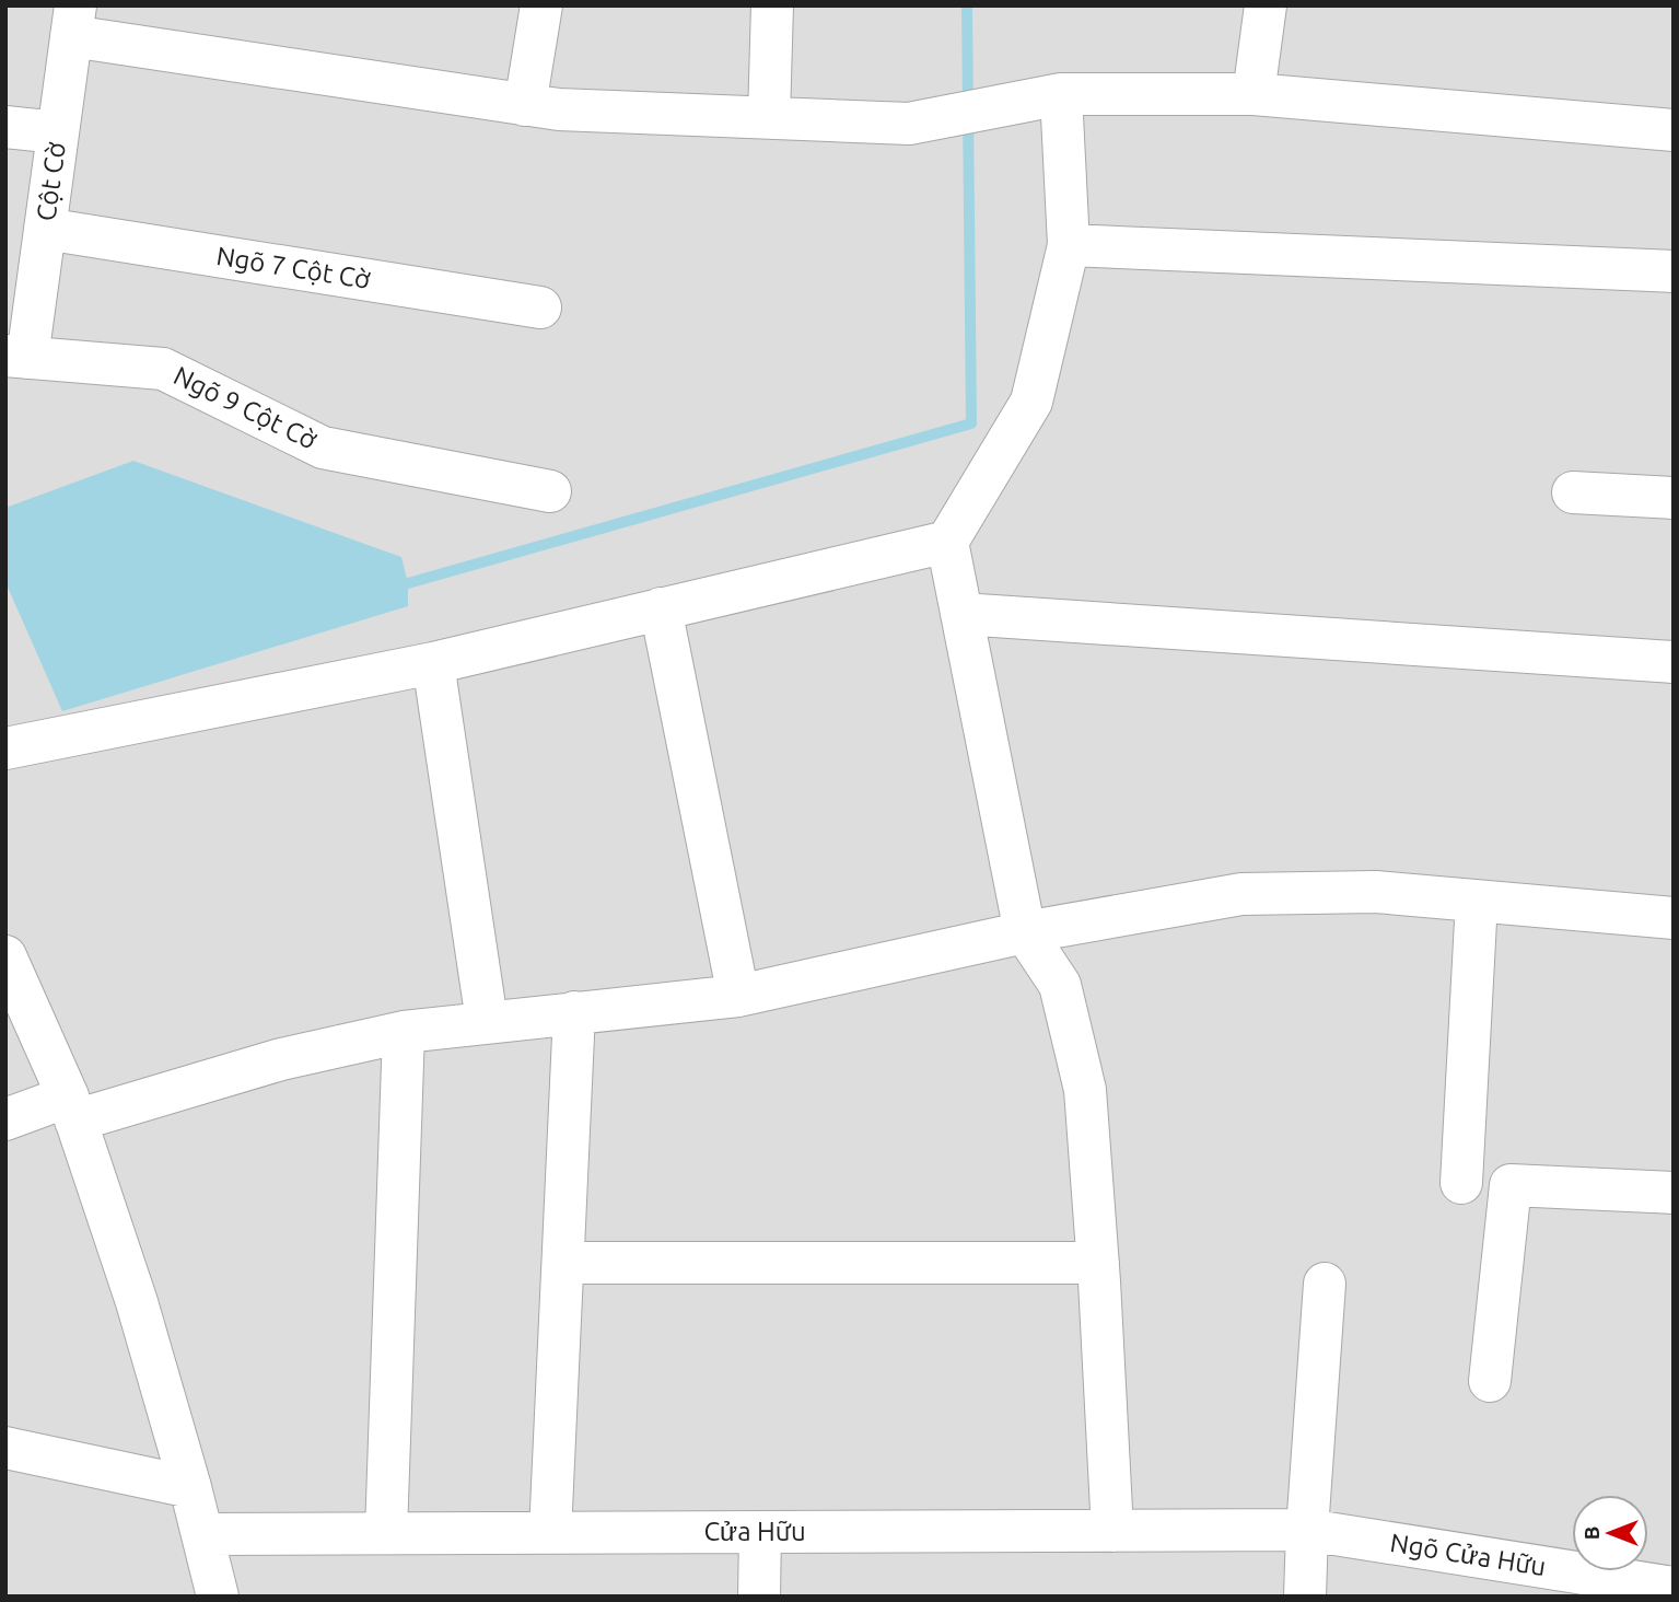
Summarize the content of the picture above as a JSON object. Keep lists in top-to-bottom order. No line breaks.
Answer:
{"streets":{"street":["Cột Cờ","Ngõ 7 Cột Cờ","Ngõ 9 Cột Cờ","Cửa Hữu","Ngõ Cửa Hữu"]},"crossings":[["Cột Cờ","Ngõ 7 Cột Cờ"],["Cột Cờ","Ngõ 9 Cột Cờ"],["Cửa Hữu","Ngõ Cửa Hữu"]],"north":"left"}
